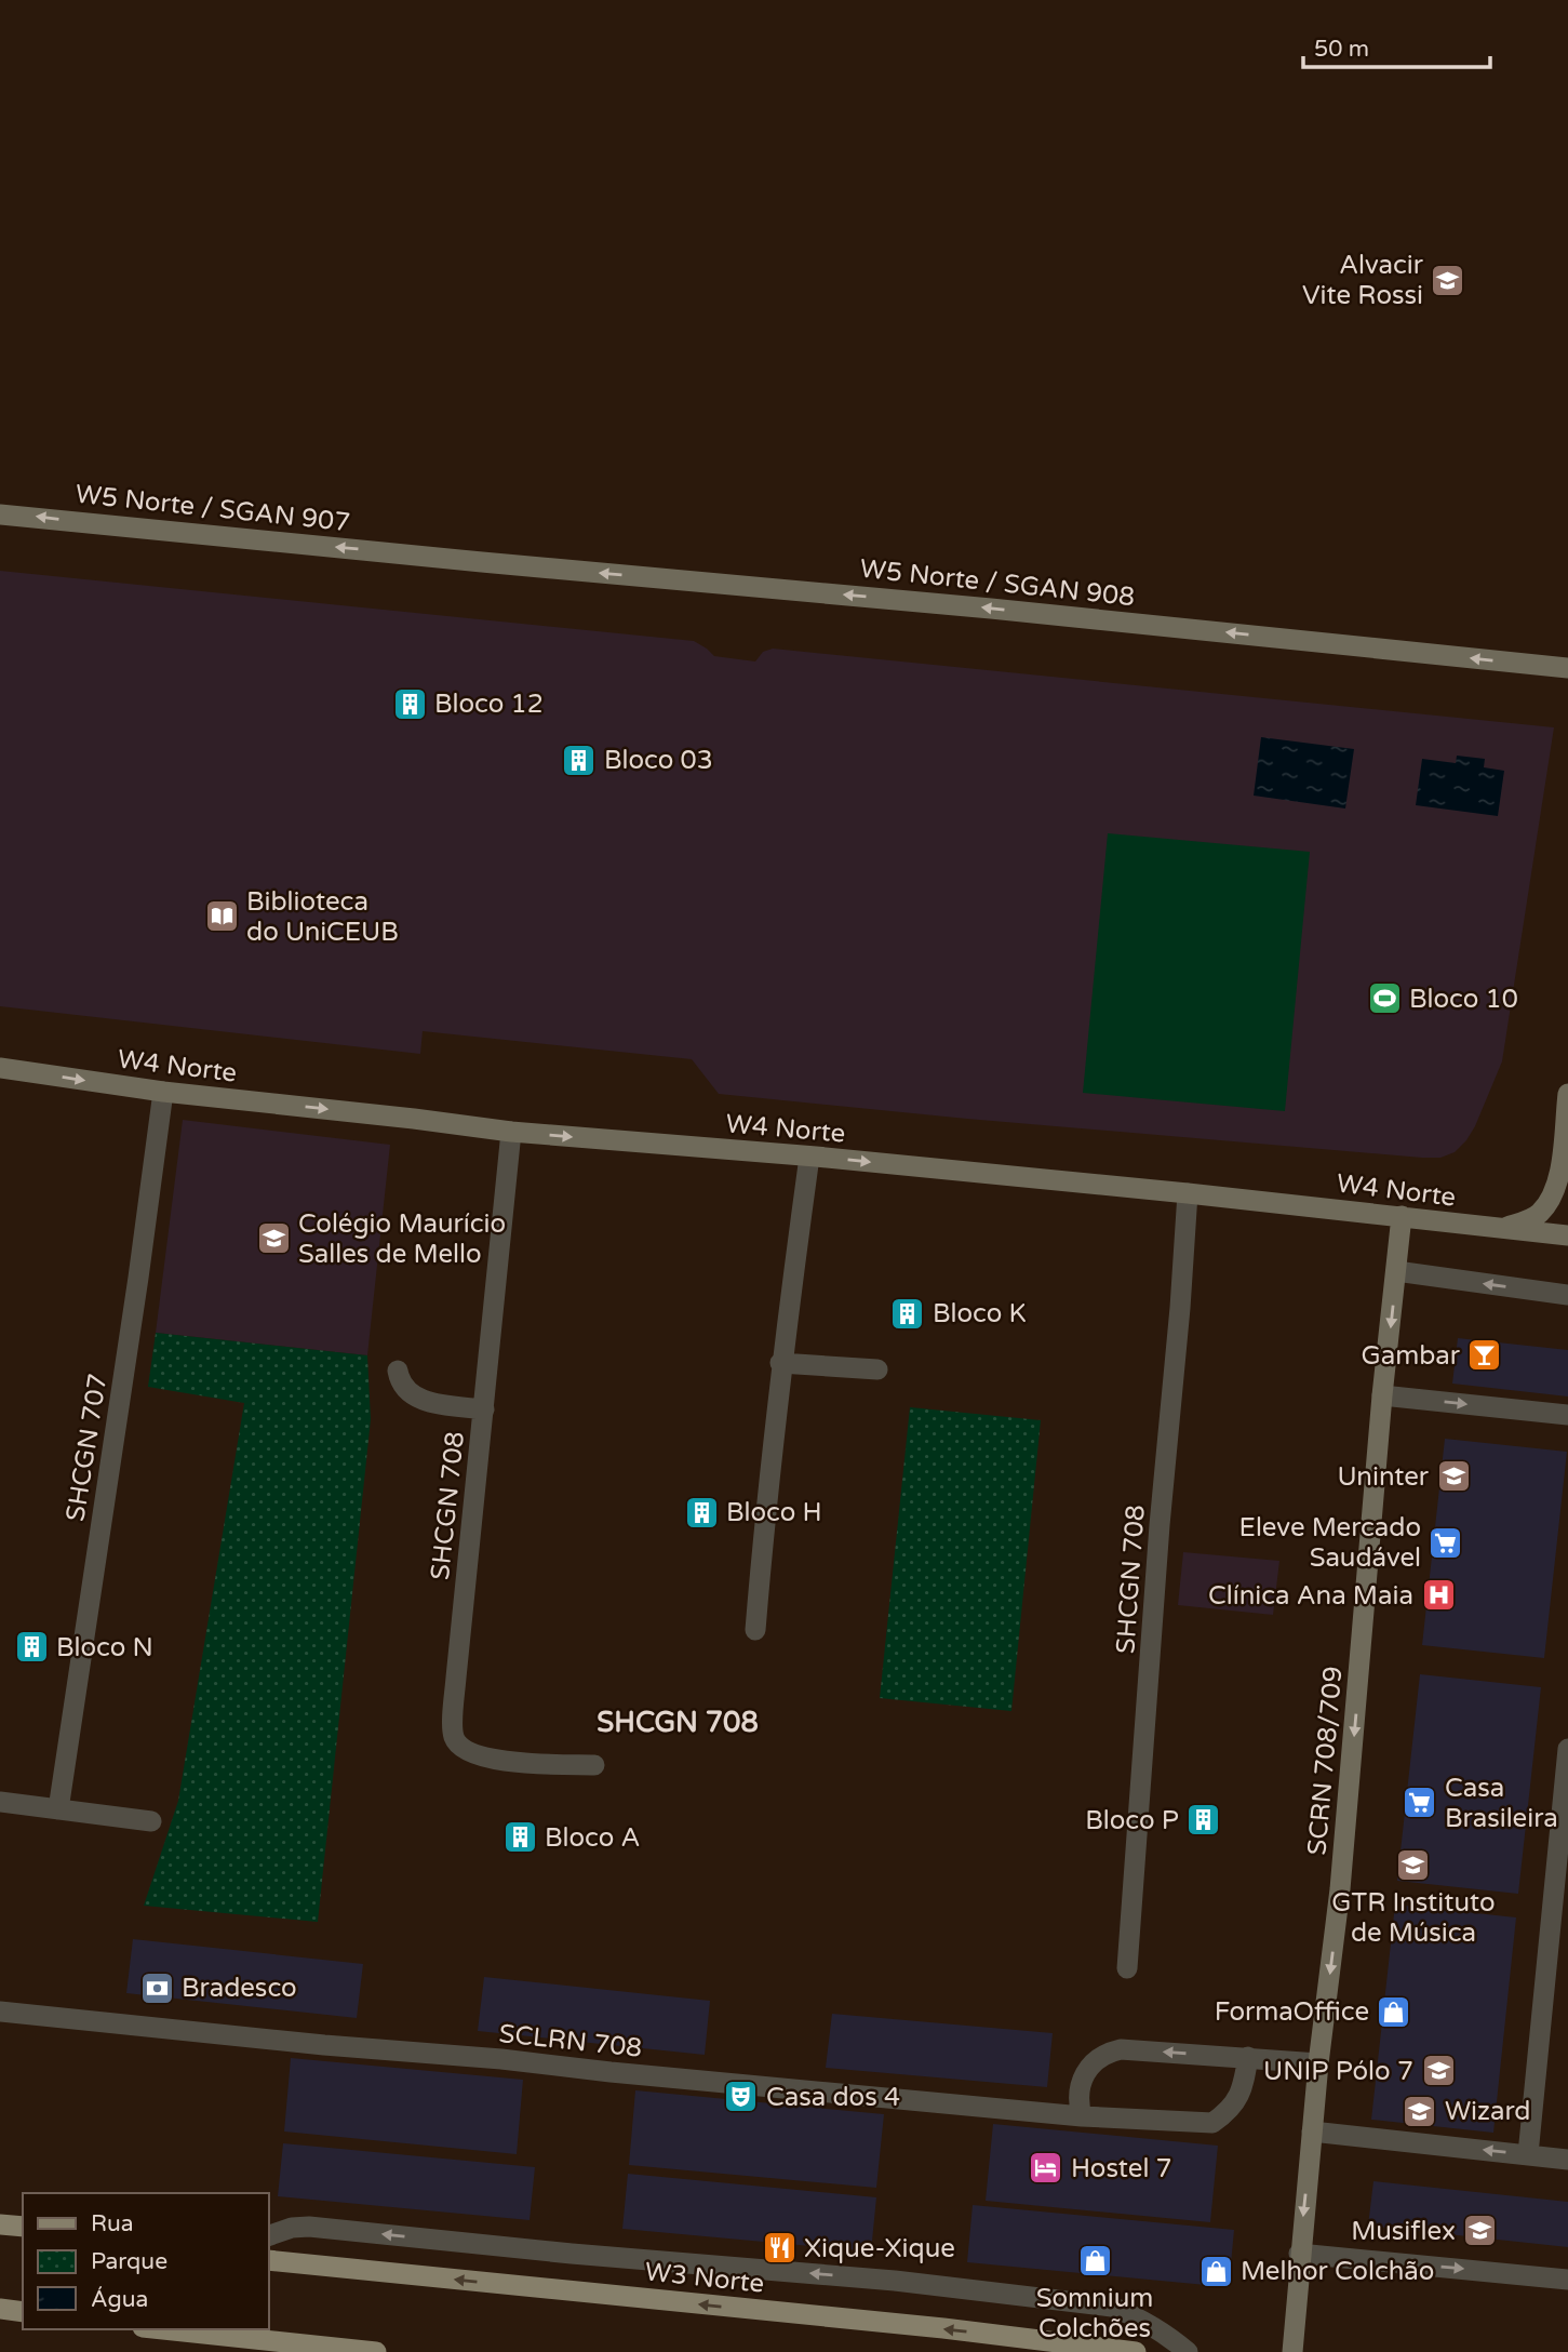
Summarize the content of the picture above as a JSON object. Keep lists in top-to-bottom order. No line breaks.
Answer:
{"streets":{"main road":["W5 Norte / SGAN 907","W5 Norte / SGAN 908","W4 Norte","SCRN 708/709","W3 Norte"],"street":["SHCGN 707","SHCGN 708","SCLRN 708"]},"crossings":[["W5 Norte / SGAN 907","W5 Norte / SGAN 908"],["W4 Norte","SHCGN 707"],["W4 Norte","SHCGN 708"],["W4 Norte","SCRN 708/709"]],"one_way":["W5 Norte / SGAN 907","W5 Norte / SGAN 908","W4 Norte","SCRN 708/709","W3 Norte"],"districts":["SHCGN 708"],"places":{"school or university":["Alvacir Vite Rossi","Colégio Maurício Salles de Mello","Uninter","GTR Instituto de Música","UNIP Pólo 7","Wizard","Musiflex"],"building":["Bloco 12","Bloco 03","Bloco K","Bloco H","Bloco N","Bloco P","Bloco A"],"library":["Biblioteca do UniCEUB"],"sports":["Bloco 10"],"bar":["Gambar"],"supermarket":["Eleve Mercado Saudável","Casa Brasileira"],"hospital":["Clínica Ana Maia"],"bank":["Bradesco"],"shop":["FormaOffice","Somnium Colchões","Melhor Colchão"],"theatre":["Casa dos 4"],"hotel":["Hostel 7"],"restaurant":["Xique-Xique"]},"legend":["Rua","Parque","Água"],"scale_bar":"50 m"}
